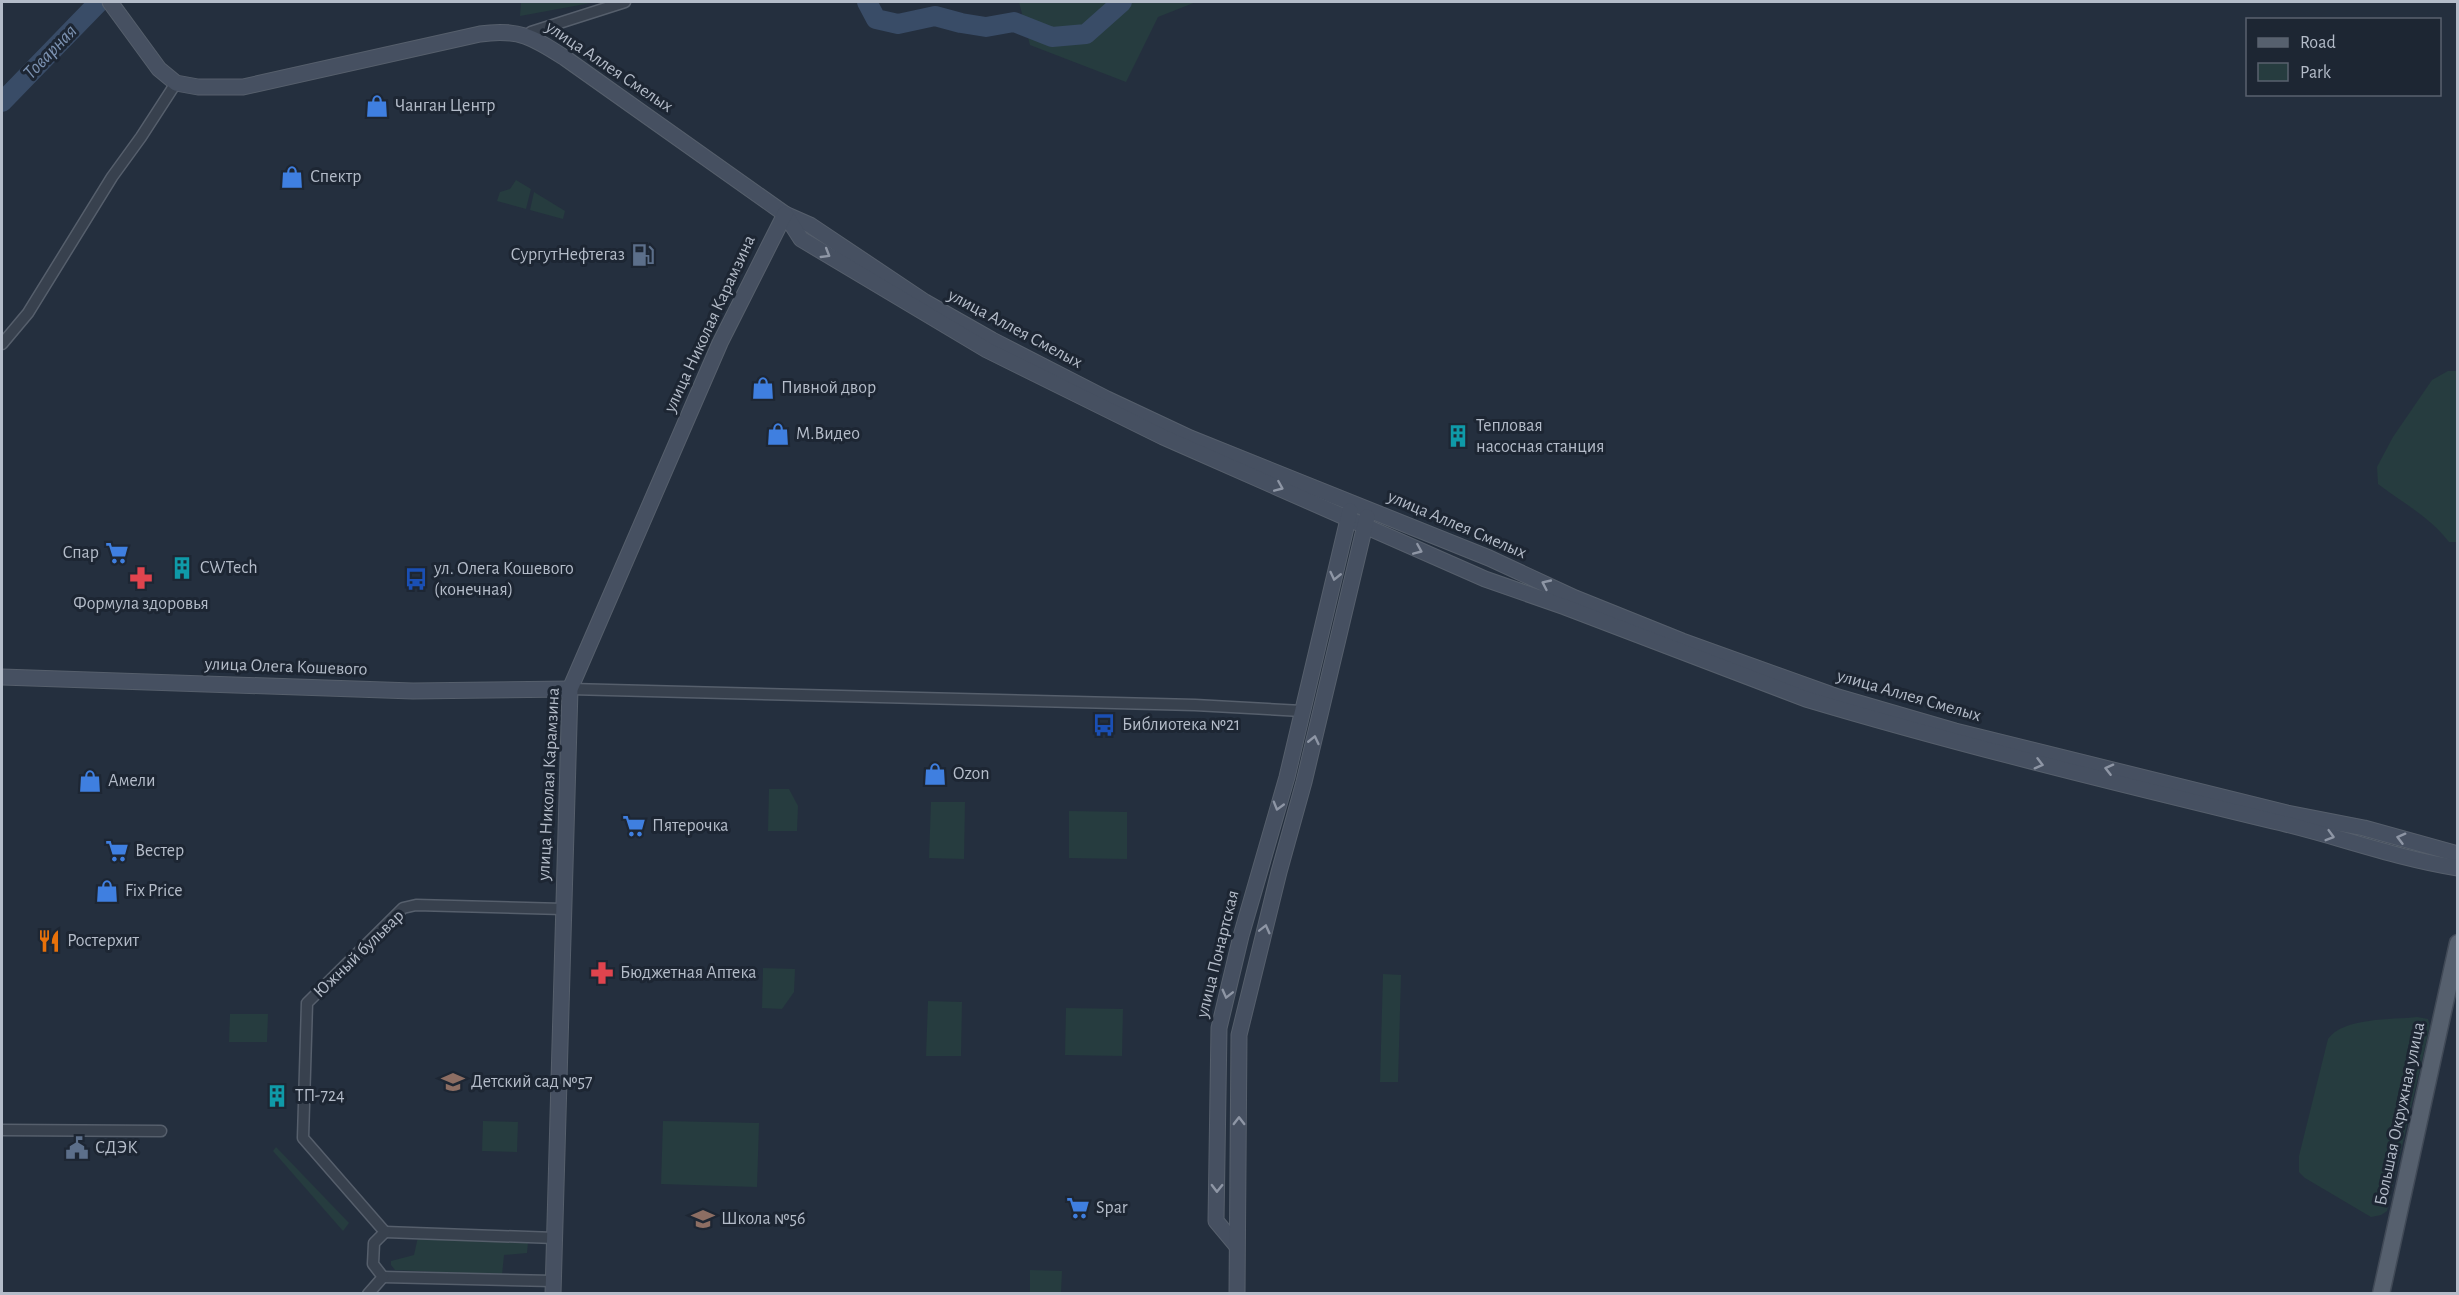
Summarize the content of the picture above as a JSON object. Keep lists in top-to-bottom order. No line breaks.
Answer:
{"streets":{"main road":["улица Аллея Смелых","улица Николая Карамзина","улица Олега Кошевого","улица Понартская","Большая Окружная улица"],"street":["Южный бульвар"]},"crossings":[["улица Аллея Смелых","улица Николая Карамзина"],["улица Аллея Смелых","улица Понартская"],["улица Николая Карамзина","улица Олега Кошевого"],["улица Николая Карамзина","Южный бульвар"]],"water":["Товарная"],"places":{"shop":["Чанган Центр","Спектр","Пивной двор","M.Видео","Ozon","Амели","Fix Price"],"fuel station":["СургутНефтегаз"],"building":["Тепловая насосная станция","CWTech","ТП-724"],"supermarket":["Спар","Пятерочка","Вестер","Spar"],"pharmacy":["Формула здоровья","Бюджетная Аптека"],"bus stop":["ул. Олега Кошевого (конечная)","Библиотека №21"],"restaurant":["Ростерхит"],"school or university":["Детский сад №57","Школа №56"],"public building":["СДЭК"]},"legend":["Road","Park"]}
